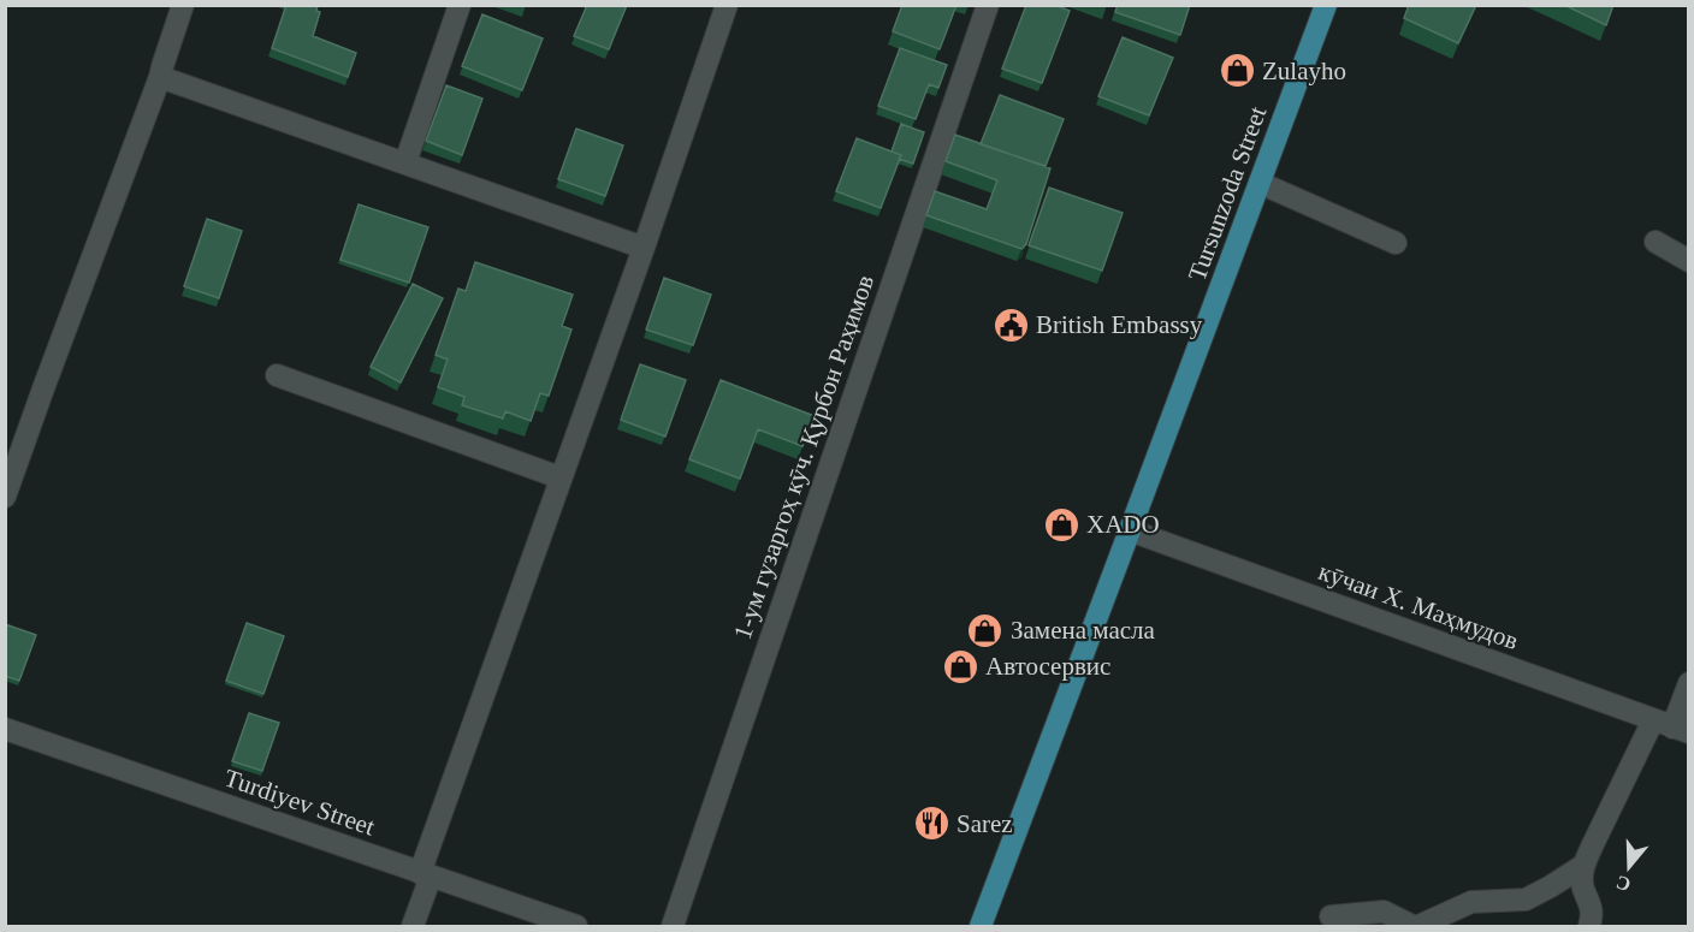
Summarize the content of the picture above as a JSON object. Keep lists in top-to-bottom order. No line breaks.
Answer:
{"streets":{"main road":["Tursunzoda Street"],"street":["1-ум гузаргоҳ кӯч. Қурбон Раҳимов","кӯчаи Х. Маҳмудов","Turdiyev Street"]},"crossings":[["Tursunzoda Street","кӯчаи Х. Маҳмудов"]],"places":{"shop":["Zulayho","XADO","Замена масла","Автосервис"],"public building":["British Embassy"],"restaurant":["Sarez"]},"north":"bottom"}
